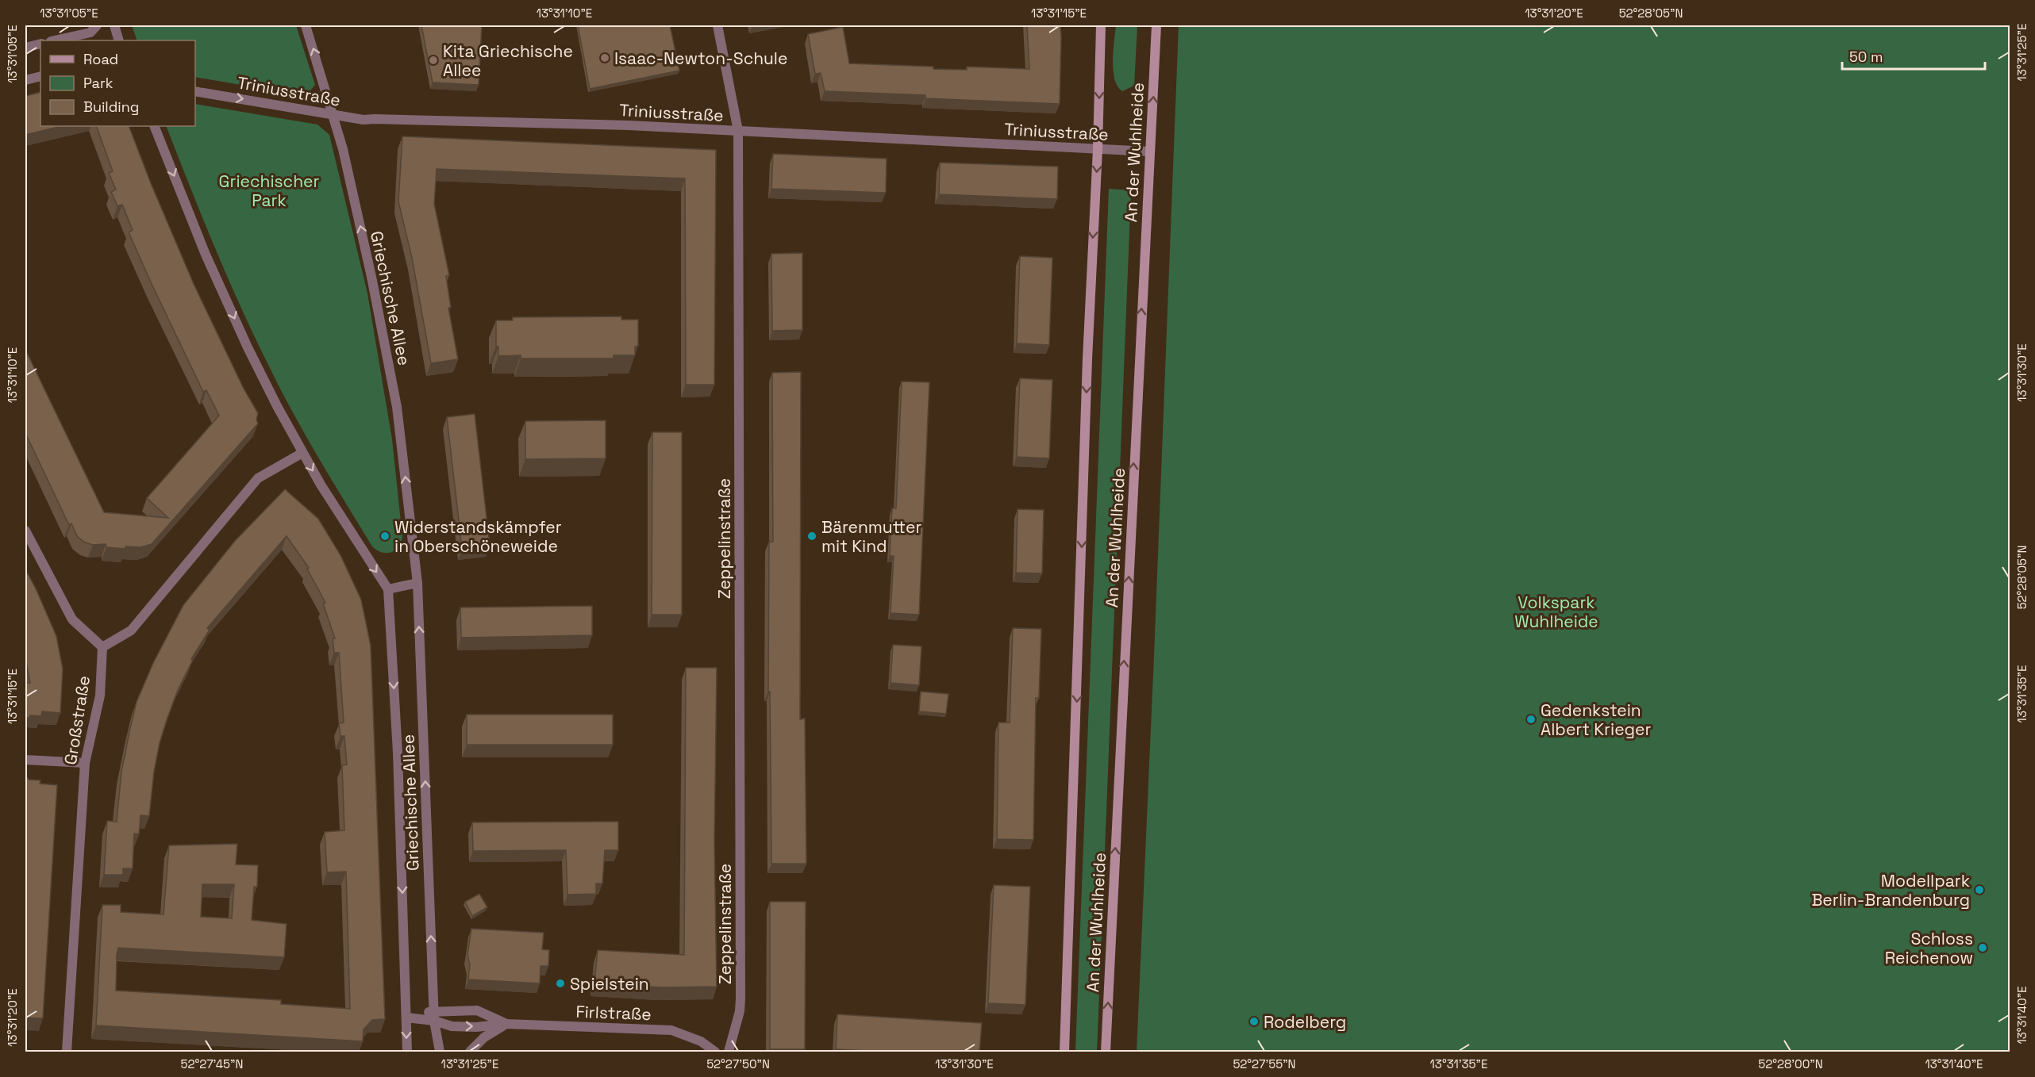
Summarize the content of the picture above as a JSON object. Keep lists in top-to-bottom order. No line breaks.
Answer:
{"streets":{"main road":["An der Wuhlheide"],"street":["Triniusstraße","Griechische Allee","Zeppelinstraße","Großstraße","Firlstraße"]},"crossings":[["Triniusstraße","An der Wuhlheide"],["Triniusstraße","Griechische Allee"],["Triniusstraße","Zeppelinstraße"],["Griechische Allee","Firlstraße"]],"parks":["Griechischer Park","Volkspark Wuhlheide"],"places":["Isaac-Newton-Schule","Kita Griechische Allee","Widerstandskämpfer in Oberschöneweide","Bärenmutter mit Kind","Gedenkstein Albert Krieger","Modellpark Berlin-Brandenburg","Schloss Reichenow","Spielstein","Rodelberg"],"legend":["Road","Park","Building"],"scale_bar":"50 m","coordinates":["13°31'05\"E","13°31'10\"E","13°31'15\"E","13°31'20\"E","52°28'05\"N","13°31'25\"E","13°31'30\"E","13°31'35\"E","13°31'40\"E","52°27'45\"N","52°27'50\"N","52°27'55\"N","52°28'00\"N"]}
